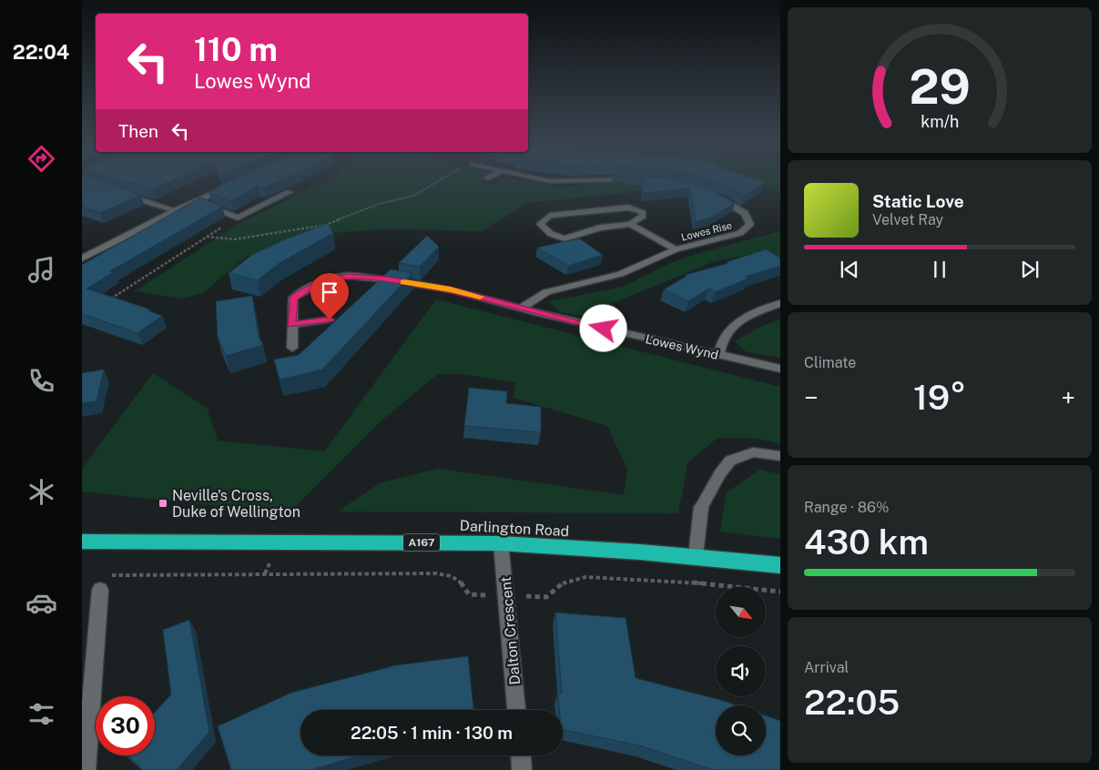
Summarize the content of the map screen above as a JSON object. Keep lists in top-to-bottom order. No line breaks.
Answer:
{"streets":{"highway":["Darlington Road","A167"],"street":["Lowes Rise","Lowes Wynd","Dalton Crescent"]},"crossings":[["Lowes Rise","Lowes Wynd"],["Darlington Road","Dalton Crescent"]],"places":{"transit":["Neville's Cross, Duke of Wellington"]},"north":"bottom right","page":{"tabs":"22:04","turn":["110 m","Lowes Wynd"],"then":"Then","song":["Static Love","Velvet Ray"],"tile":["Climate",["Range · 86%","430 km"],["Arrival","22:05"]],"heat":["−","19°","+"],"limit":"30","trip":"22:05 · 1 min · 130 m","gauge":["29","km/h"]}}
